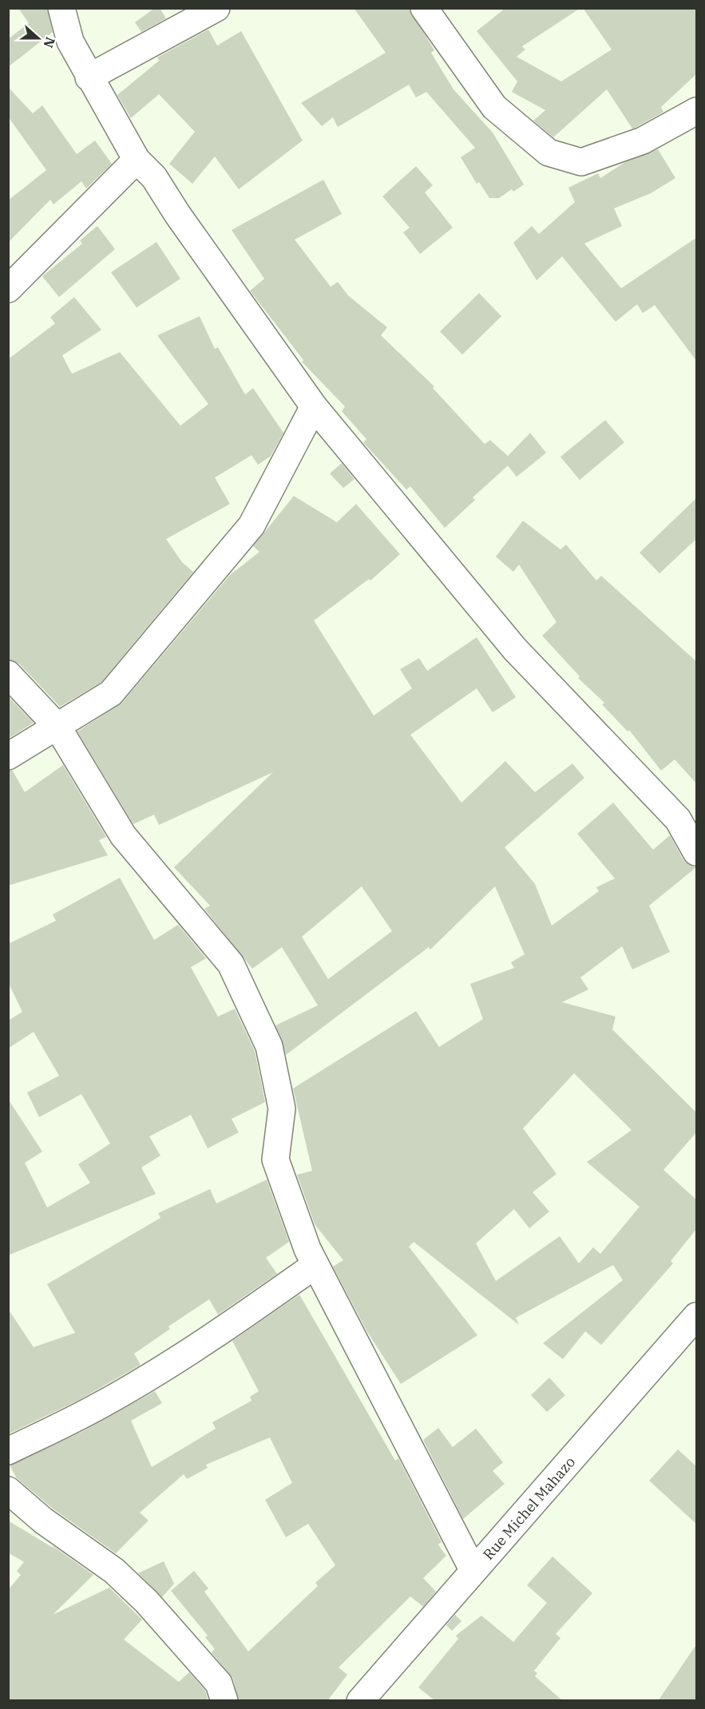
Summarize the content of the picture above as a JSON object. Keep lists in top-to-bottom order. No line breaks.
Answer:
{"streets":{"street":["Rue Michel Mahazo"]},"north":"right"}
